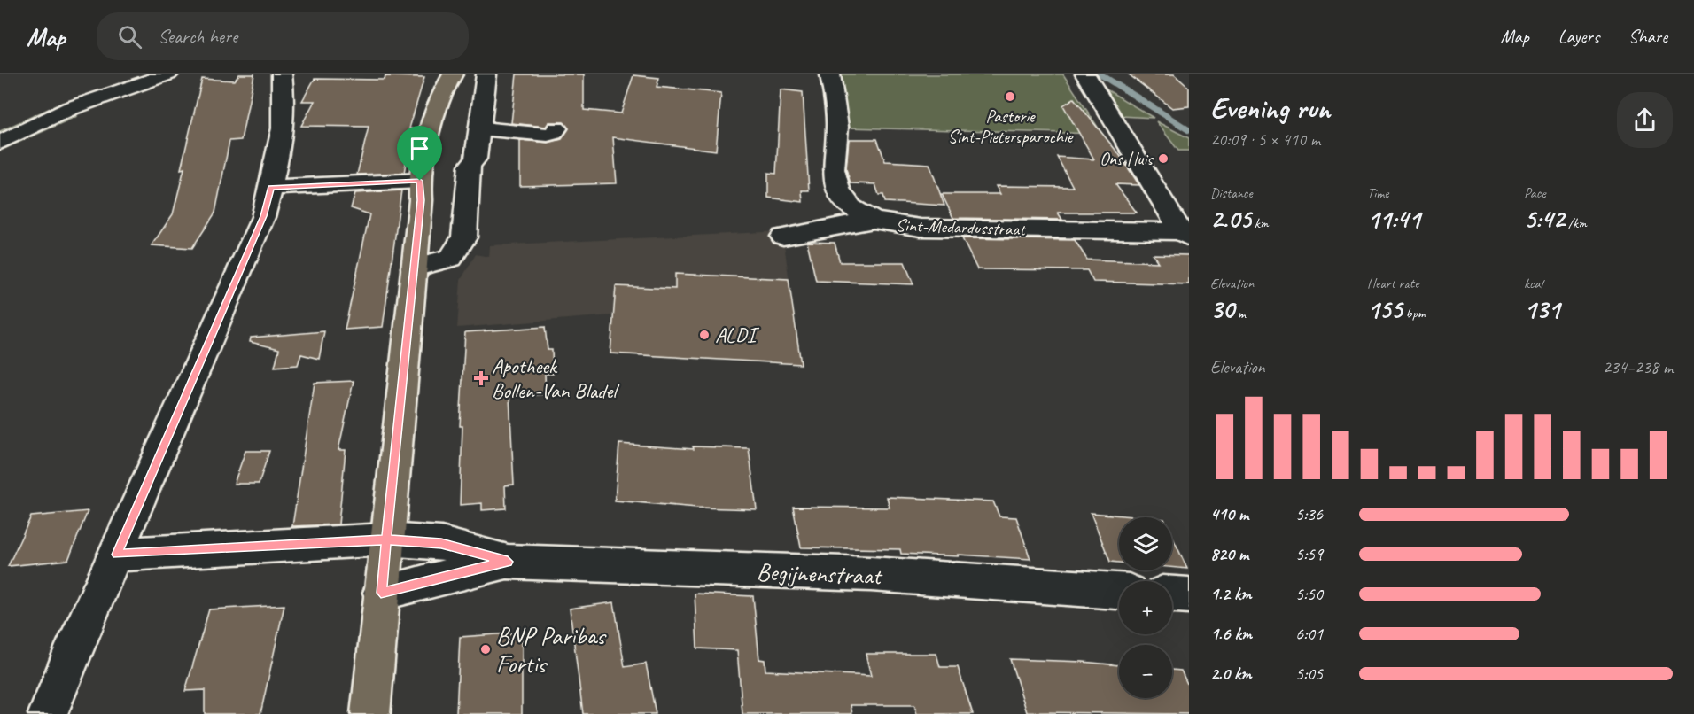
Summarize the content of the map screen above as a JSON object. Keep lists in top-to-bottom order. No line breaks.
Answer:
{"streets":{"street":["Sint-Medardusstraat","Begijnenstraat"]},"places":{"other":["Pastorie Sint-Pietersparochie","Ons Huis","ALDI","BNP Paribas Fortis"],"health":["Apotheek Bollen-Van Bladel"]},"page":{"header":"Map","search":"Search here","nav":["Map","Layers","Share"],"heading":["Evening run","20:09 · 5 × 410 m"],"stats":[["Distance","2.05 km"],["Time","11:41"],["Pace","5:42 /km"],["Elevation","30 m"],["Heart rate","155 bpm"],["kcal","131"]],"chart":["Elevation","234–238 m"],"list":[{"name":"410 m","note":"5:36"},{"name":"820 m","note":"5:59"},{"name":"1.2 km","note":"5:50"},{"name":"1.6 km","note":"6:01"},{"name":"2.0 km","note":"5:05"}],"map_buttons":["+","−"]}}
